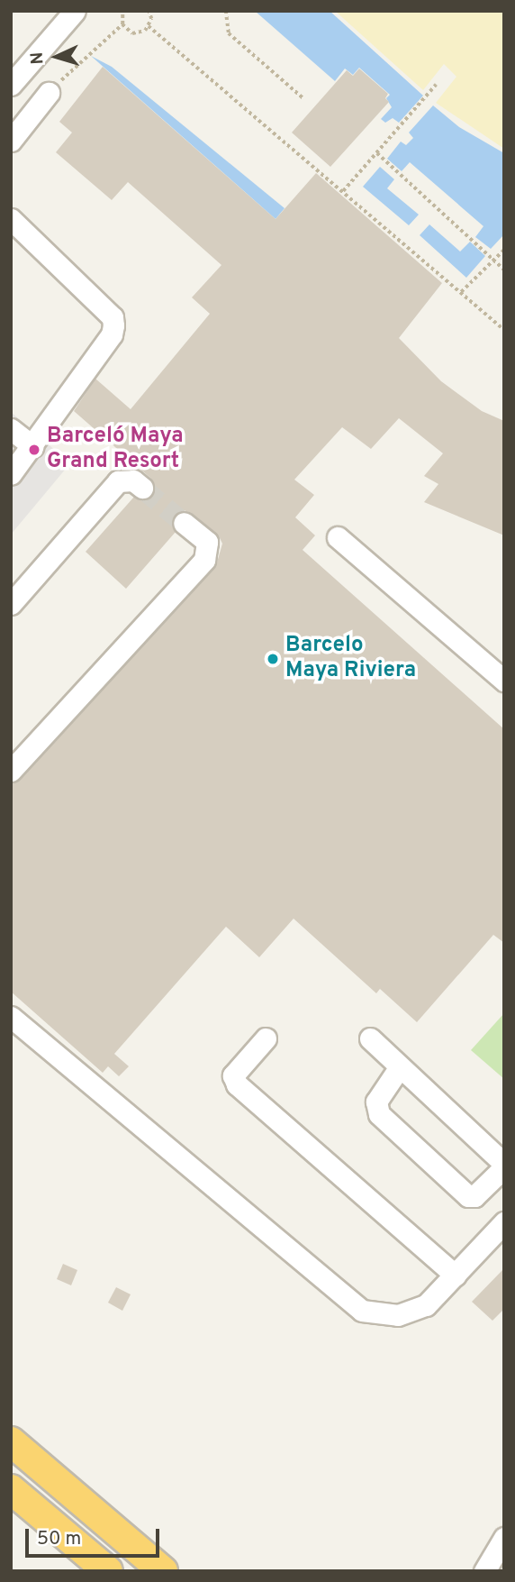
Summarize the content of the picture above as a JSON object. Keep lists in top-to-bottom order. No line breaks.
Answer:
{"places":["Barceló Maya Grand Resort","Barcelo Maya Riviera"],"scale_bar":"50 m","north":"left"}
